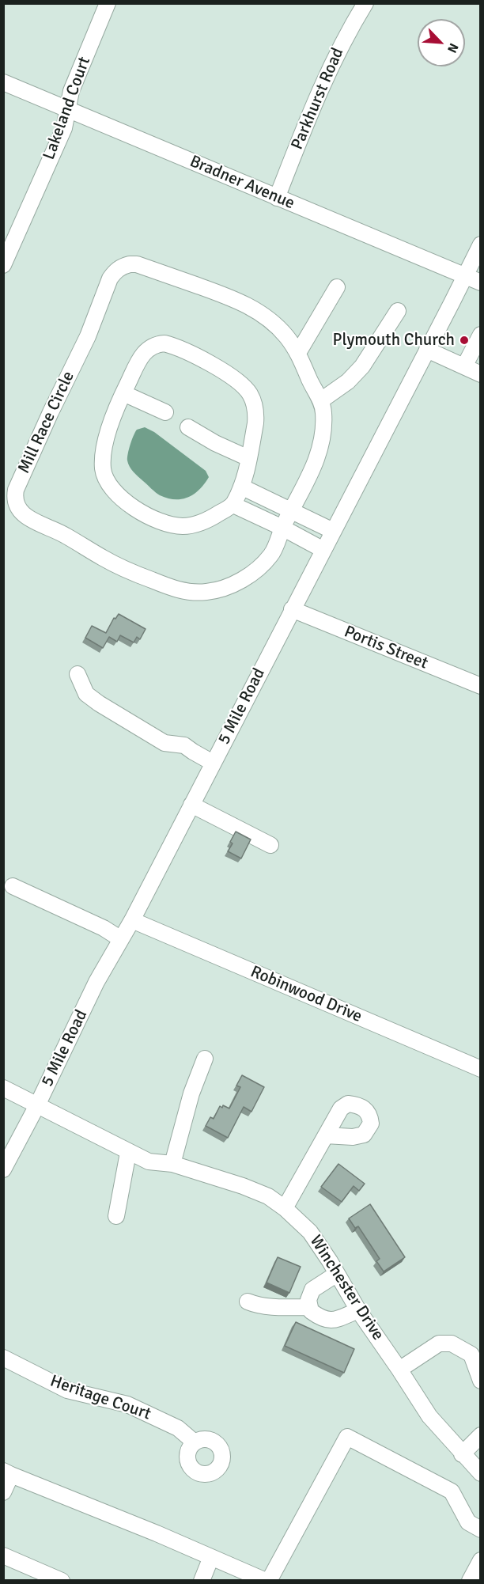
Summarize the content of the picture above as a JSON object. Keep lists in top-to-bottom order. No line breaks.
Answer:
{"streets":{"street":["Parkhurst Road","Lakeland Court","Bradner Avenue","Mill Race Circle","Portis Street","5 Mile Road","Robinwood Drive","Winchester Drive","Heritage Court"]},"crossings":[["Parkhurst Road","Bradner Avenue"],["Lakeland Court","Bradner Avenue"],["Bradner Avenue","5 Mile Road"],["Portis Street","5 Mile Road"],["5 Mile Road","Robinwood Drive"],["5 Mile Road","Winchester Drive"]],"places":["Plymouth Church"],"north":"bottom right"}
